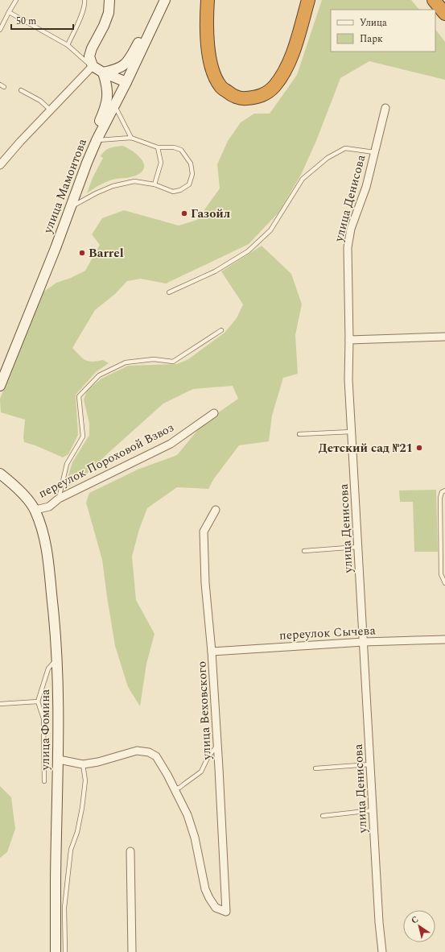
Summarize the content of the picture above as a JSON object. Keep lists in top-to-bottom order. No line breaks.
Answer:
{"streets":{"main road":["улица Мамонтова","переулок Пороховой Взвоз","улица Фомина"],"street":["улица Денисова","переулок Сычева","улица Веховского"]},"crossings":[["улица Денисова","переулок Сычева"],["переулок Пороховой Взвоз","улица Фомина"],["переулок Сычева","улица Веховского"]],"places":["Газойл","Barrel","Детский сад №21"],"legend":["Улица","Парк"],"scale_bar":"50 m","north":"top left"}
